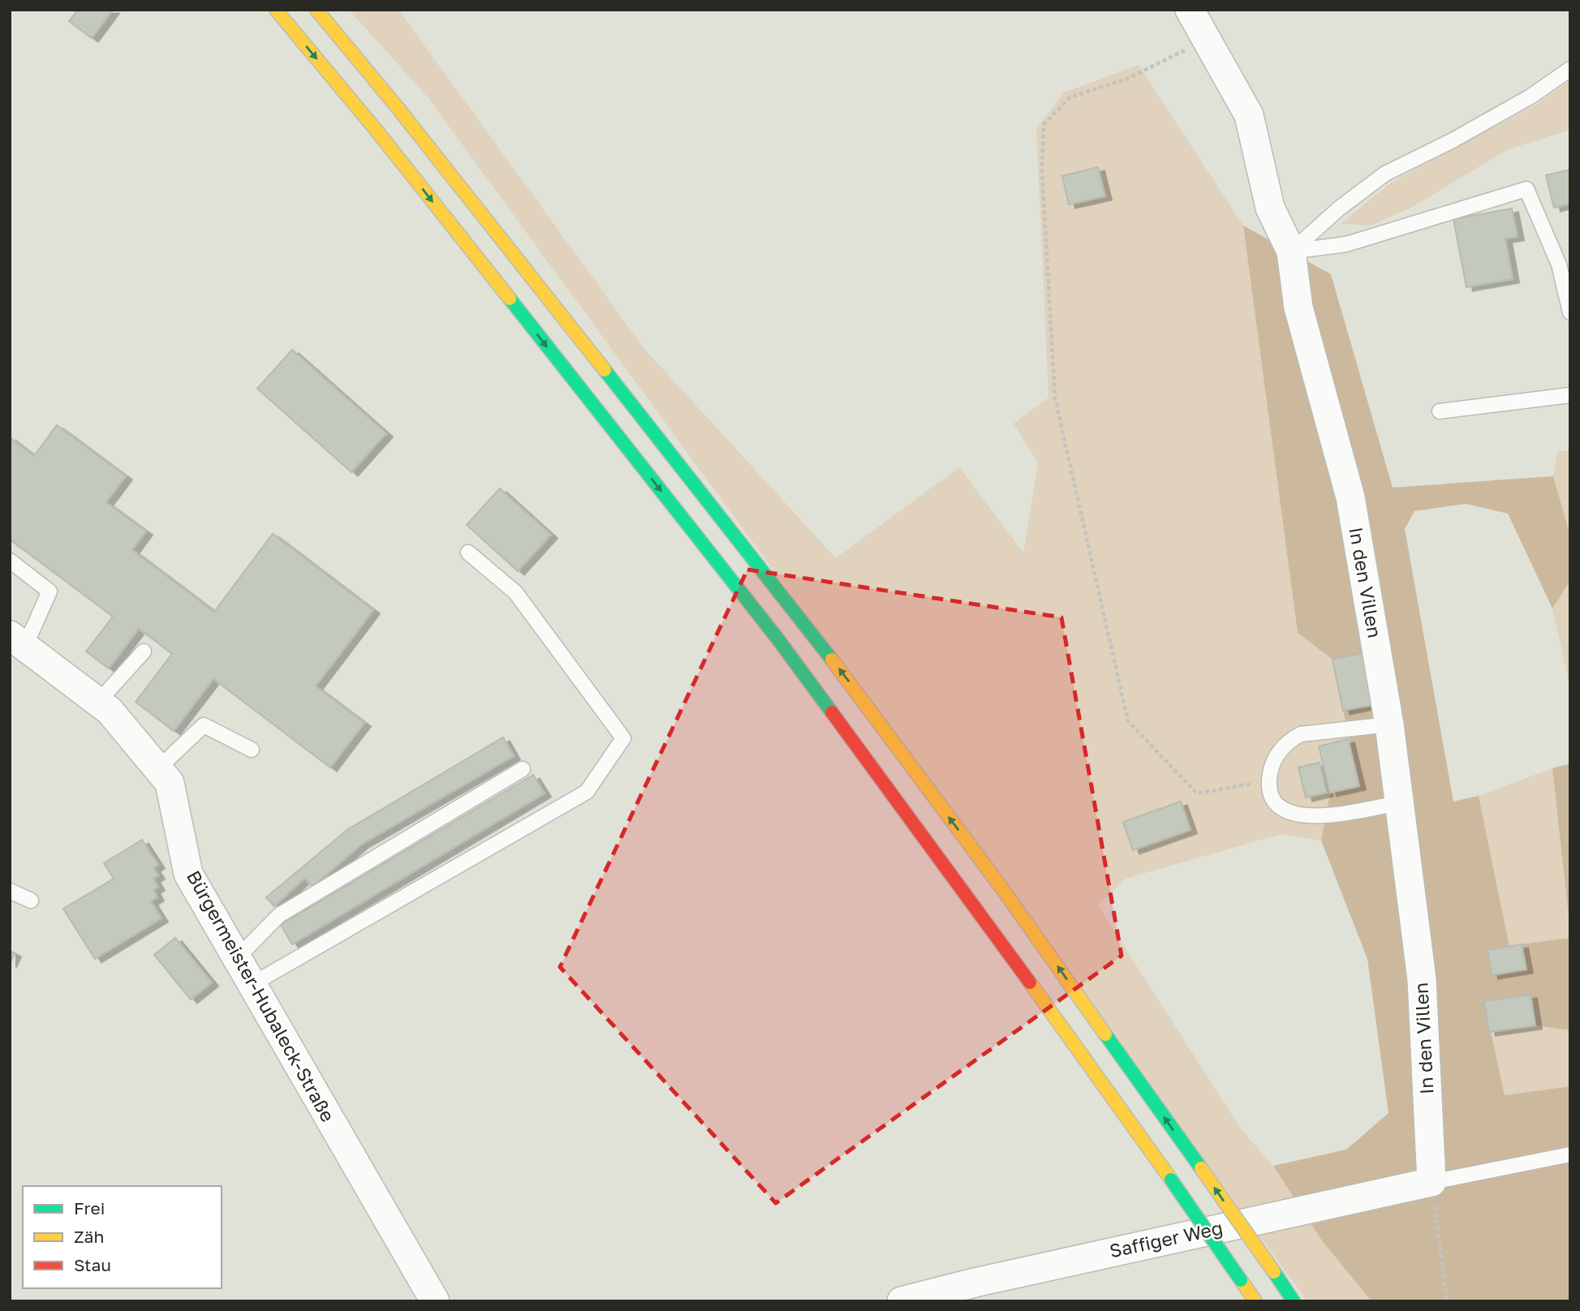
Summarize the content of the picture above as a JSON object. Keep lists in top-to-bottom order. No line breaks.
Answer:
{"streets":{"street":["In den Villen","Bürgermeister-Hubaleck-Straße","Saffiger Weg"]},"crossings":[["In den Villen","Saffiger Weg"]],"legend":["Frei","Zäh","Stau"]}
